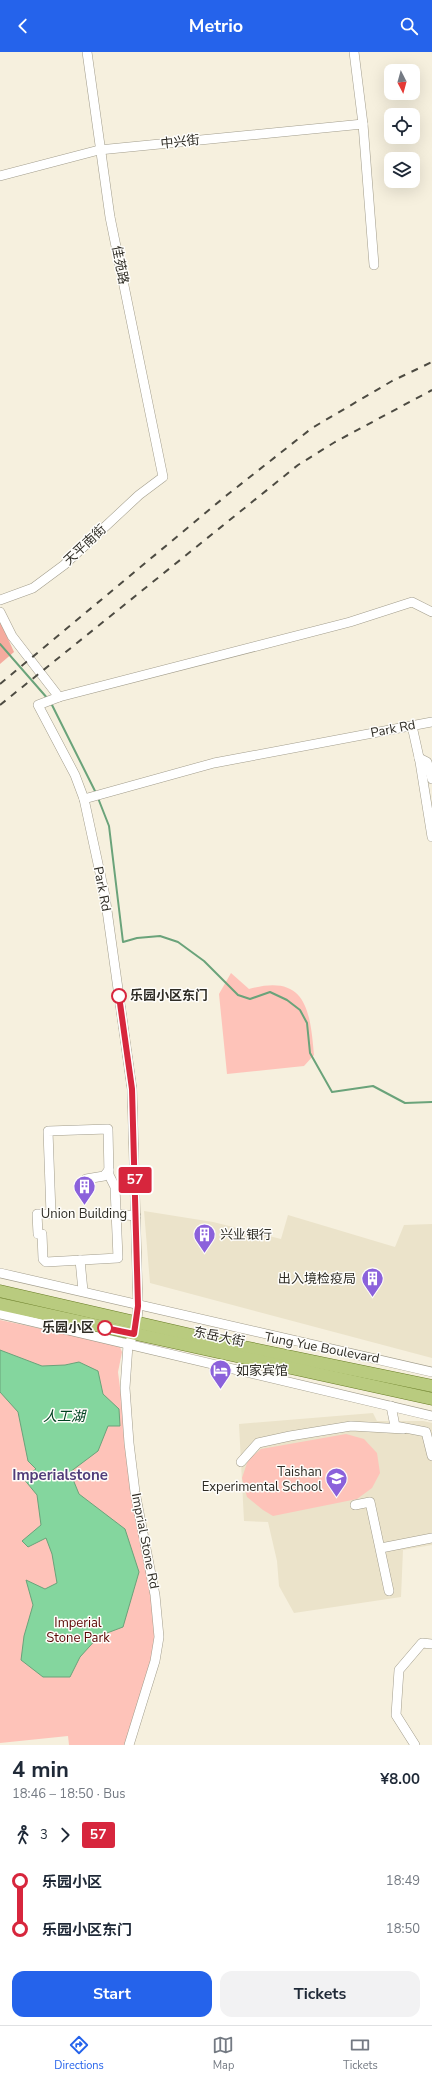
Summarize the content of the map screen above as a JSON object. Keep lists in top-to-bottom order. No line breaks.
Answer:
{"streets":{"main road":["东岳大街","Tung Yue Boulevard"],"street":["中兴街","佳苑路","天平南街","Park Rd","Imprial Stone Rd"]},"crossings":[["中兴街","佳苑路"],["佳苑路","天平南街"],["Park Rd","东岳大街"],["Park Rd","Tung Yue Boulevard"],["Park Rd","Imprial Stone Rd"],["东岳大街","Imprial Stone Rd"]],"districts":["Imperialstone"],"water":["人工湖"],"parks":["Imperial Stone Park"],"places":{"other":["乐园小区东门","乐园小区"],"building":["Union Building","兴业银行","出入境检疫局"],"hotel":["如家宾馆"],"school or university":["Taishan Experimental School"]},"lines":["bus line 57"],"north":"bottom","page":{"header":"Metrio","on_map":"57","heading":["4 min","18:46 – 18:50 · Bus","¥8.00"],"legs":["3","57"],"list":[{"name":"乐园小区","value":"18:49"},{"name":"乐园小区东门","value":"18:50"}],"buttons":["Start","Tickets"],"tabs":["Directions","Map","Tickets"]}}
